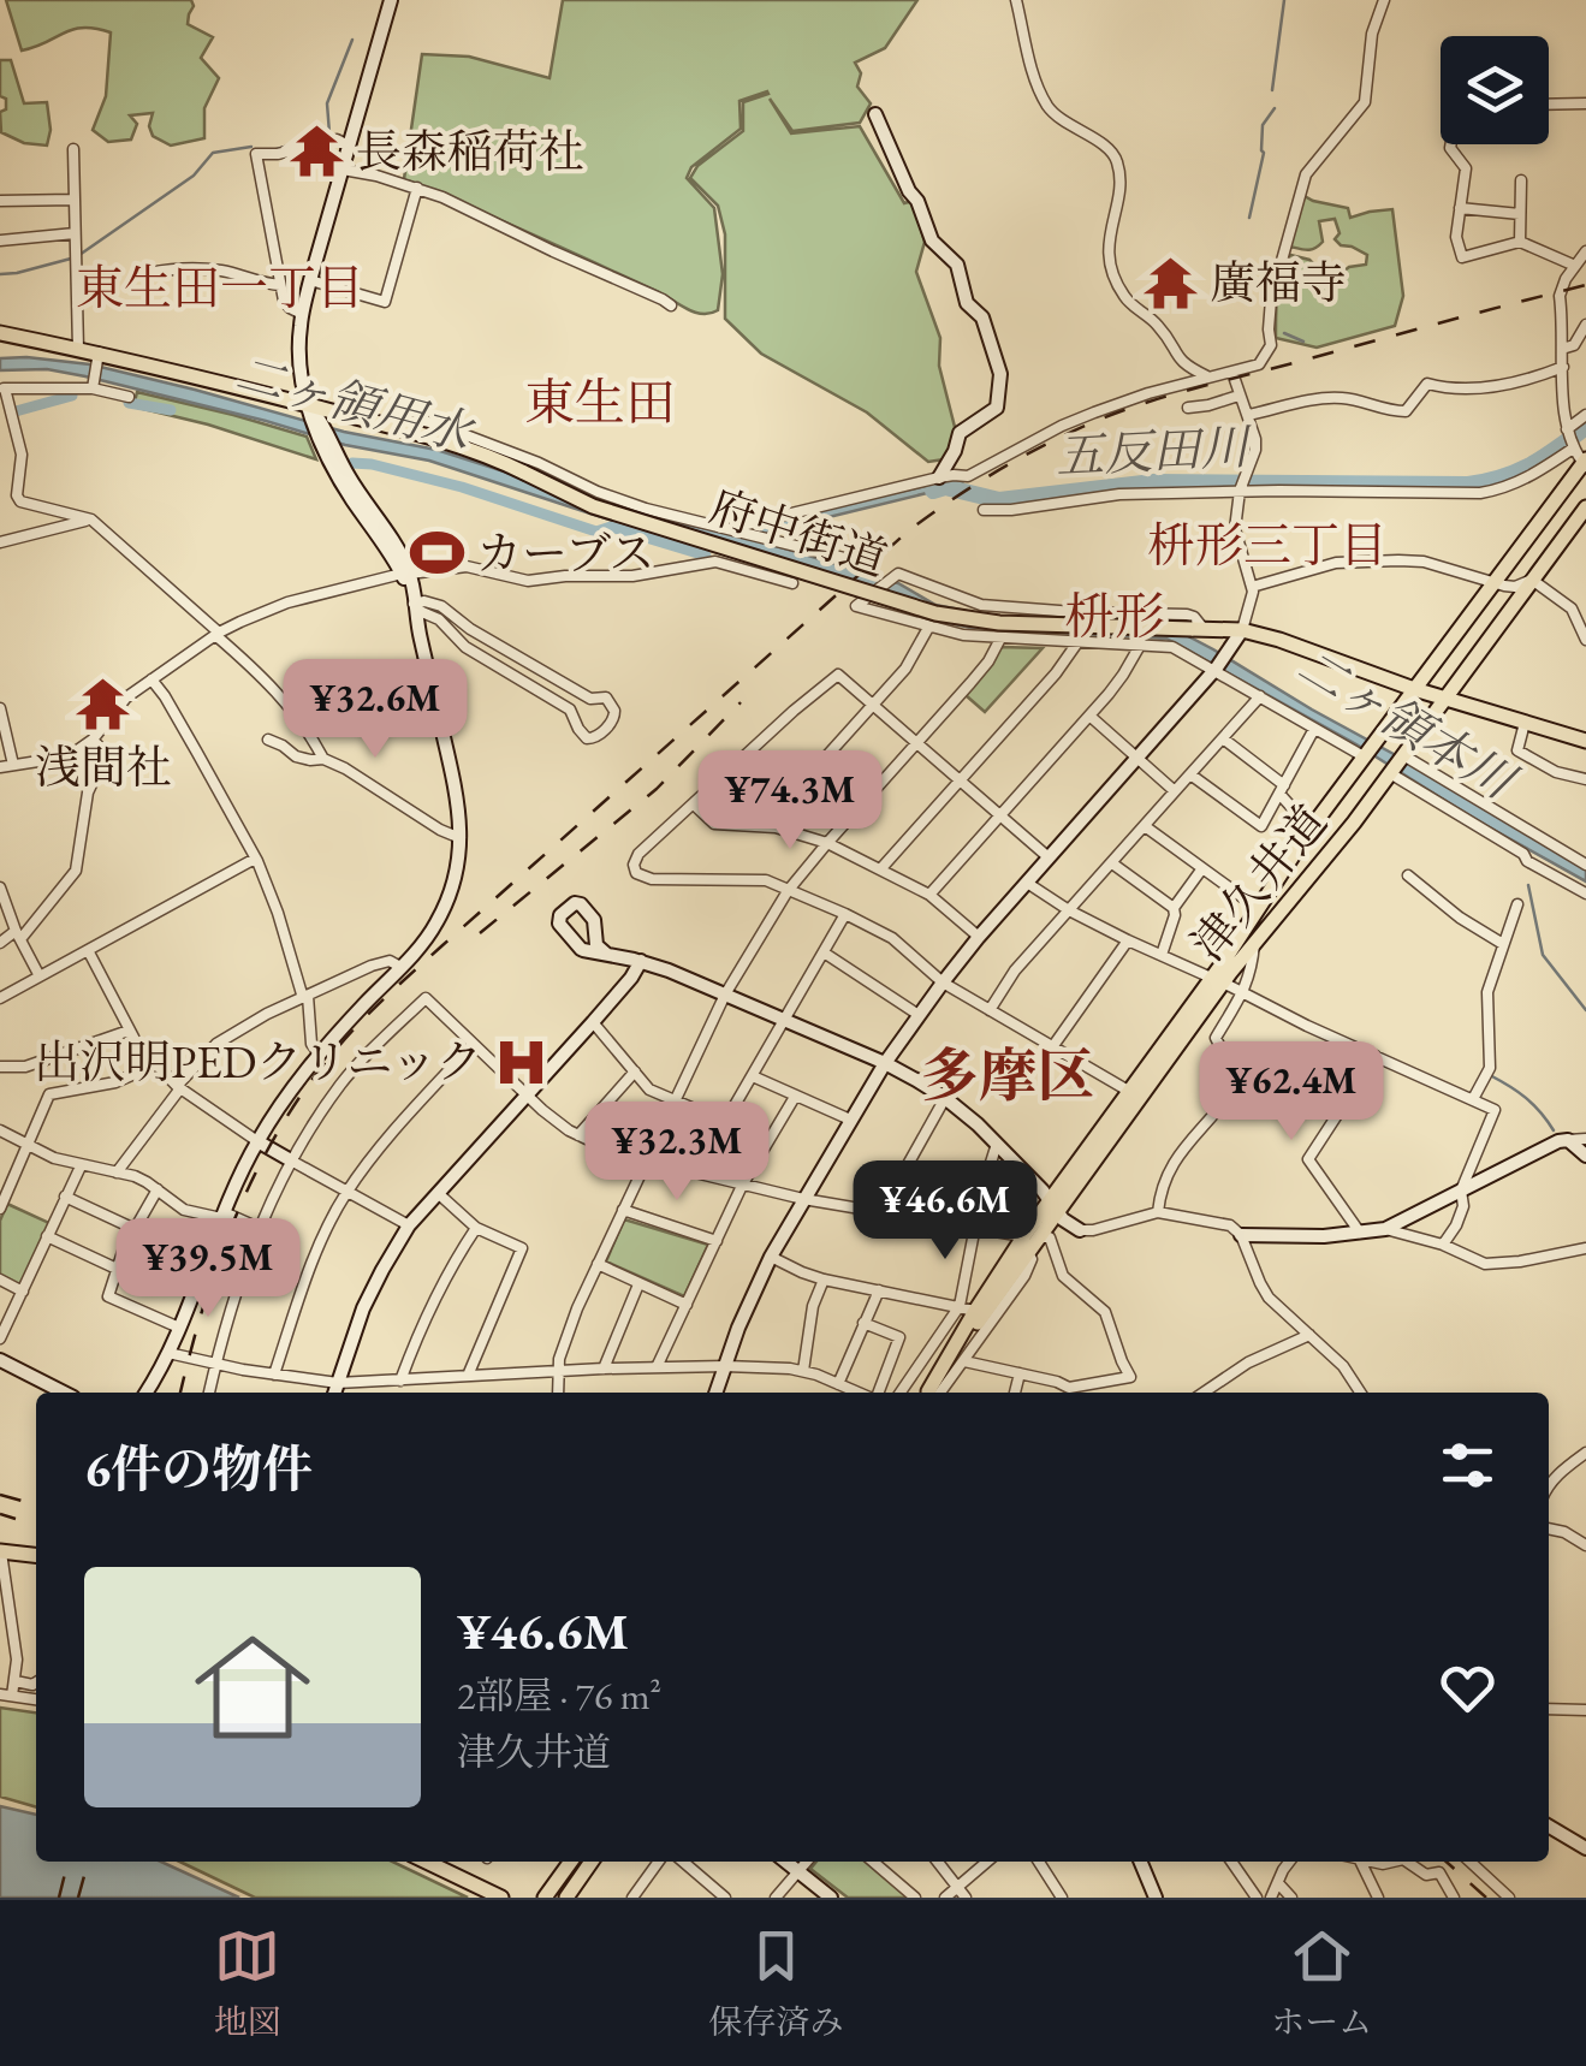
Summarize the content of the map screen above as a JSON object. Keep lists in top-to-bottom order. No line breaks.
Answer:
{"streets":{"main road":["府中街道","津久井道"]},"crossings":[["府中街道","津久井道"]],"districts":["東生田一丁目","東生田","枡形三丁目","枡形","多摩区"],"water":["二ヶ領用水","五反田川","二ヶ領本川"],"places":{"temple":["長森稲荷社","廣福寺","浅間社"],"sports":["カーブス"],"hospital":["出沢明PEDクリニック"]},"page":{"price":["¥32.6M","¥74.3M","¥62.4M","¥32.3M","¥46.6M","¥39.5M"],"heading":"6件の物件","list":[{"name":"¥46.6M","note":"2部屋 · 76 m² · 津久井道"}],"tabs":["地図","保存済み","ホーム"]}}
